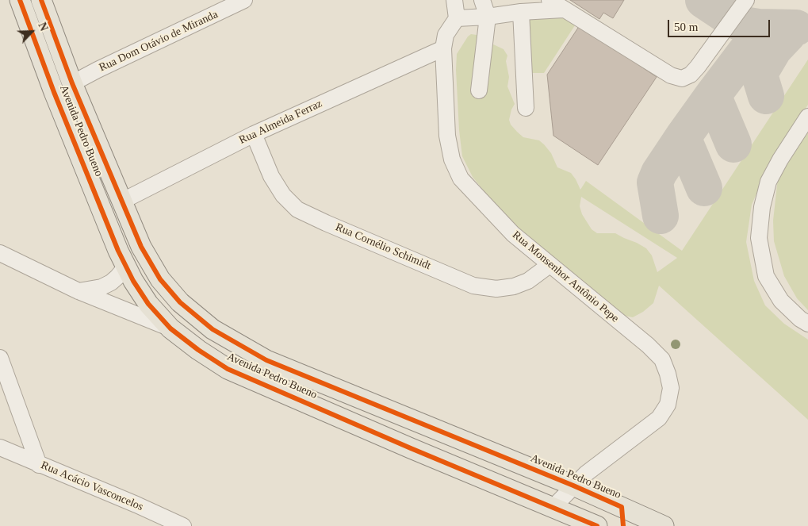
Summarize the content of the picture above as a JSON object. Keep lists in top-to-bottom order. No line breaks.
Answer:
{"streets":{"main road":["Avenida Pedro Bueno"],"street":["Rua Dom Otávio de Miranda","Rua Almeida Ferraz","Rua Cornélio Schimidt","Rua Monsenhor Antônio Pepe","Rua Acácio Vasconcelos"]},"crossings":[["Rua Dom Otávio de Miranda","Avenida Pedro Bueno"],["Rua Almeida Ferraz","Avenida Pedro Bueno"],["Rua Almeida Ferraz","Rua Cornélio Schimidt"],["Rua Almeida Ferraz","Rua Monsenhor Antônio Pepe"],["Avenida Pedro Bueno","Rua Monsenhor Antônio Pepe"],["Rua Cornélio Schimidt","Rua Monsenhor Antônio Pepe"]],"scale_bar":"50 m","north":"top right"}
